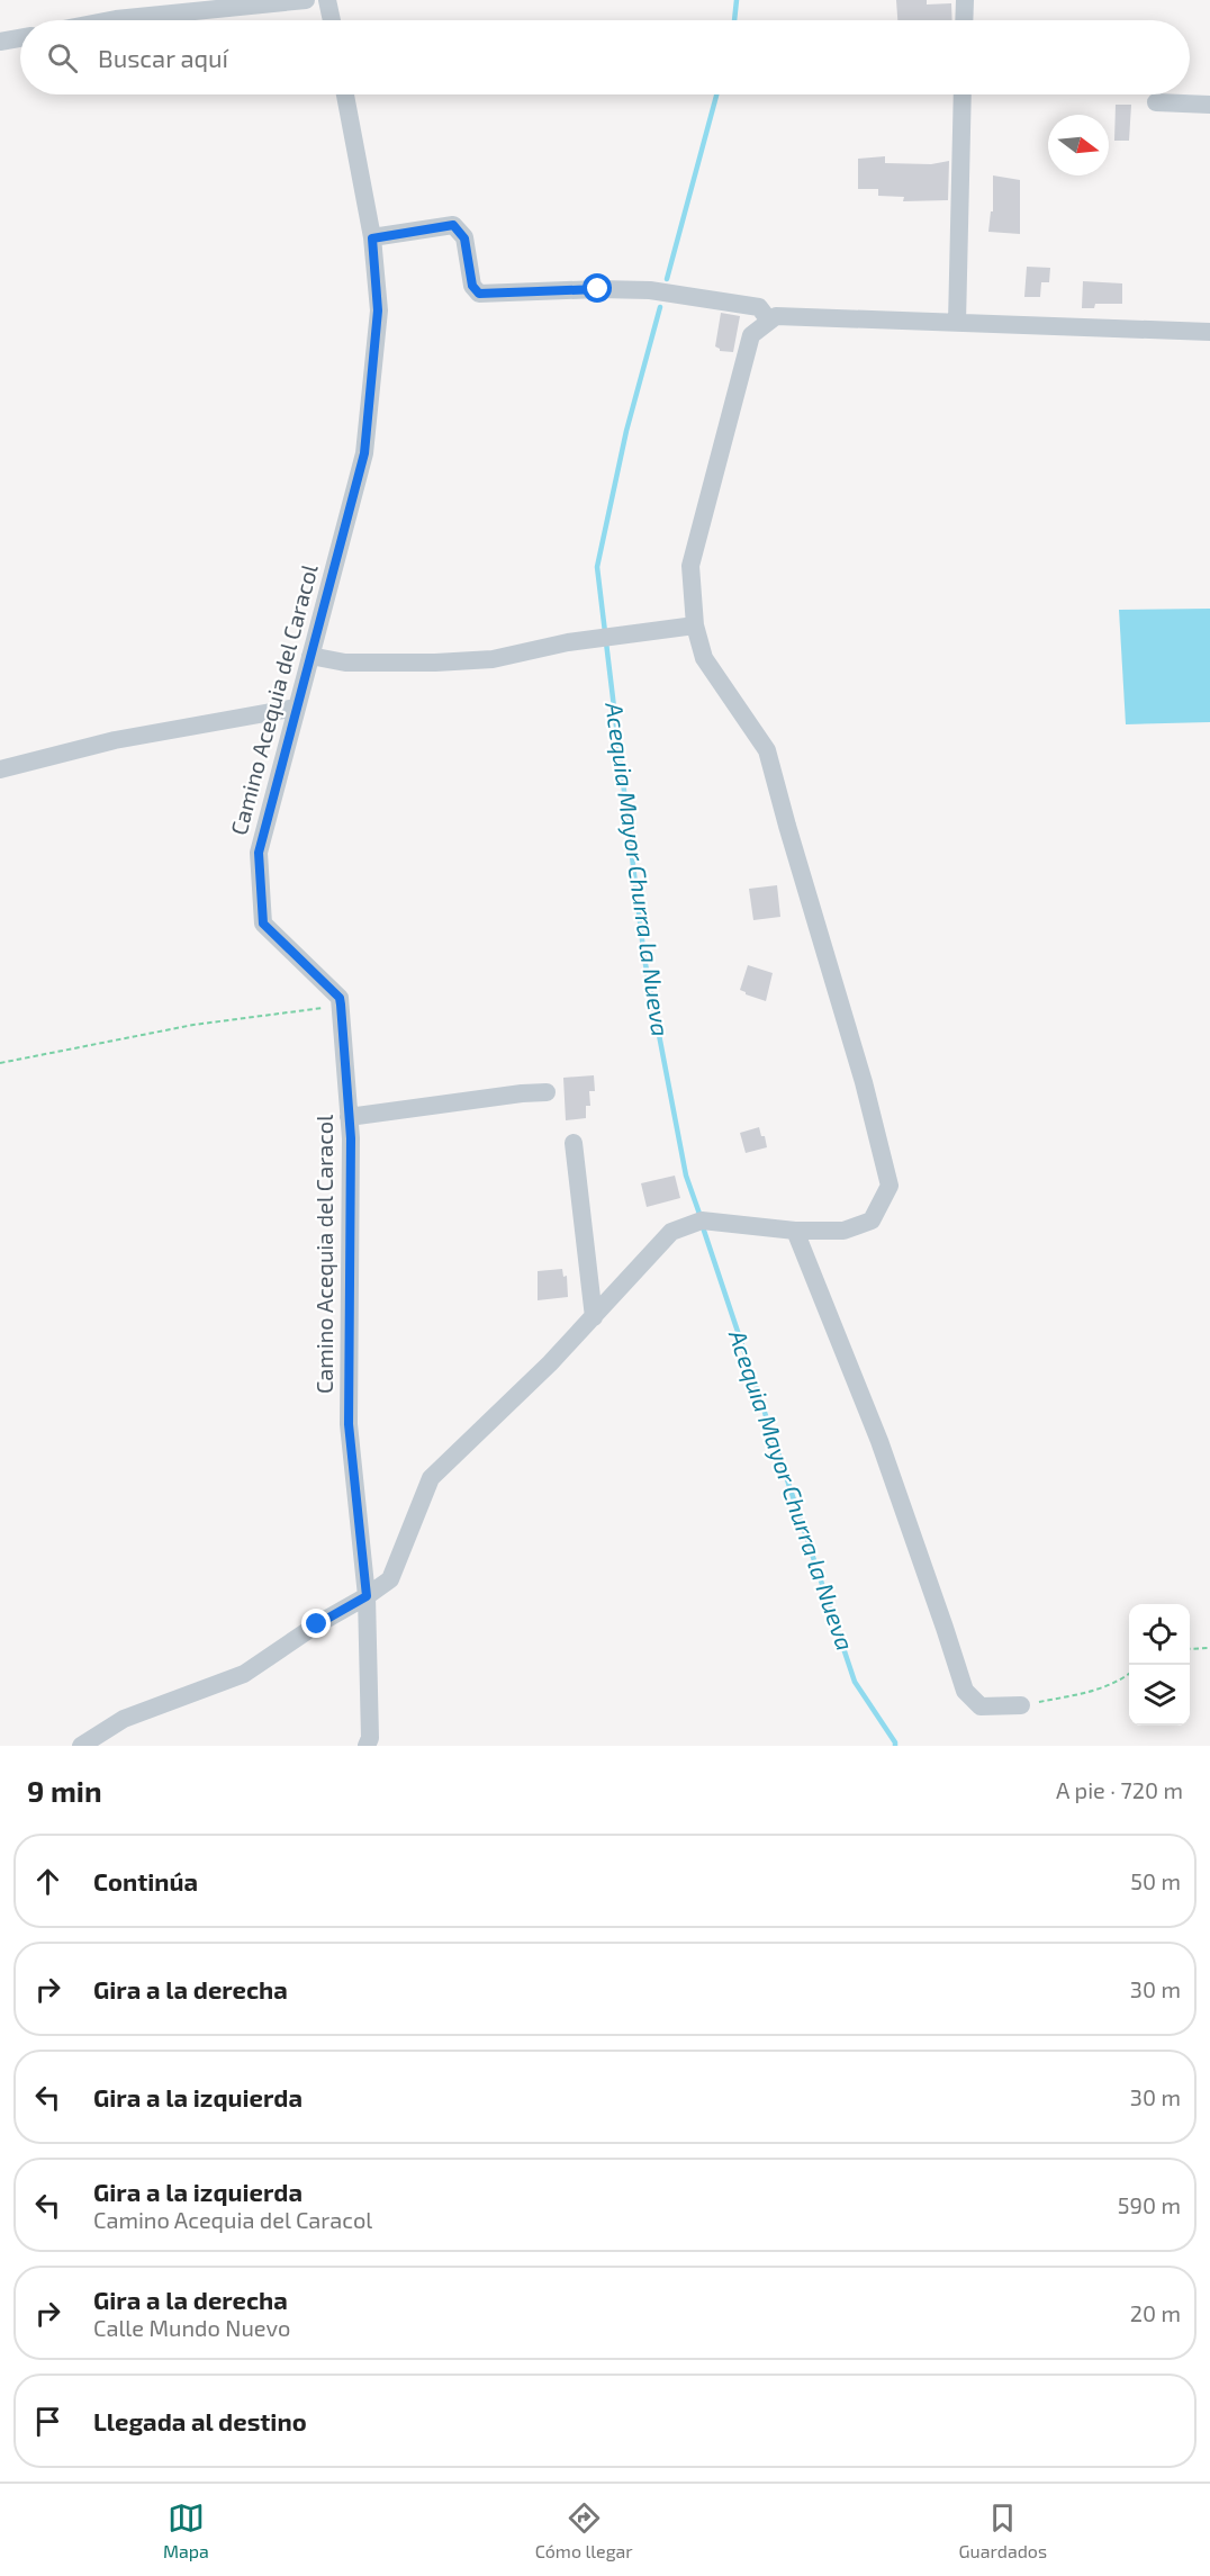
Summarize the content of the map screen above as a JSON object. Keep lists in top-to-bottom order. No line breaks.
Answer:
{"streets":{"street":["Camino Acequia del Caracol"]},"water":["Acequia Mayor Churra la Nueva"],"north":"right","page":{"search":"Buscar aquí","heading":["9 min","A pie · 720 m"],"list":[["Continúa","50 m"],["Gira a la derecha","30 m"],["Gira a la izquierda","30 m"],["Gira a la izquierda","Camino Acequia del Caracol","590 m"],["Gira a la derecha","Calle Mundo Nuevo","20 m"],"Llegada al destino"],"nav":["Mapa","Cómo llegar","Guardados"]}}
